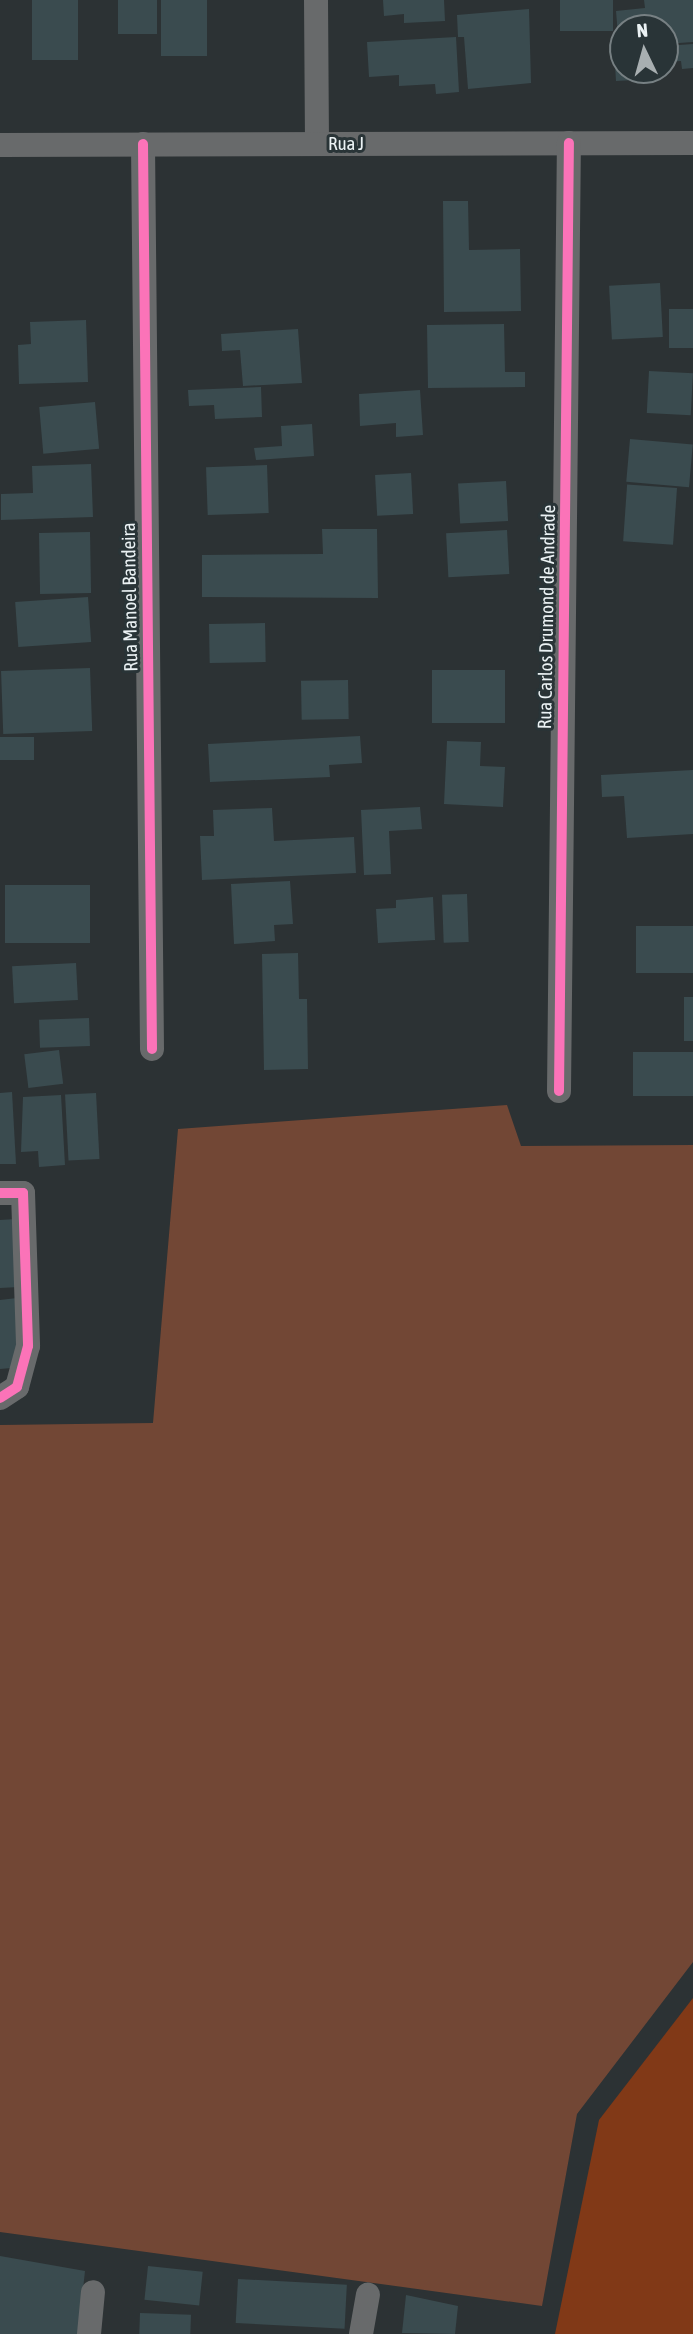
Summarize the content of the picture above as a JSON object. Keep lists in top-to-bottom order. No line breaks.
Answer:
{"streets":{"street":["Rua J","Rua Manoel Bandeira","Rua Carlos Drumond de Andrade"]},"crossings":[["Rua J","Rua Manoel Bandeira"],["Rua J","Rua Carlos Drumond de Andrade"]],"north":"top"}
